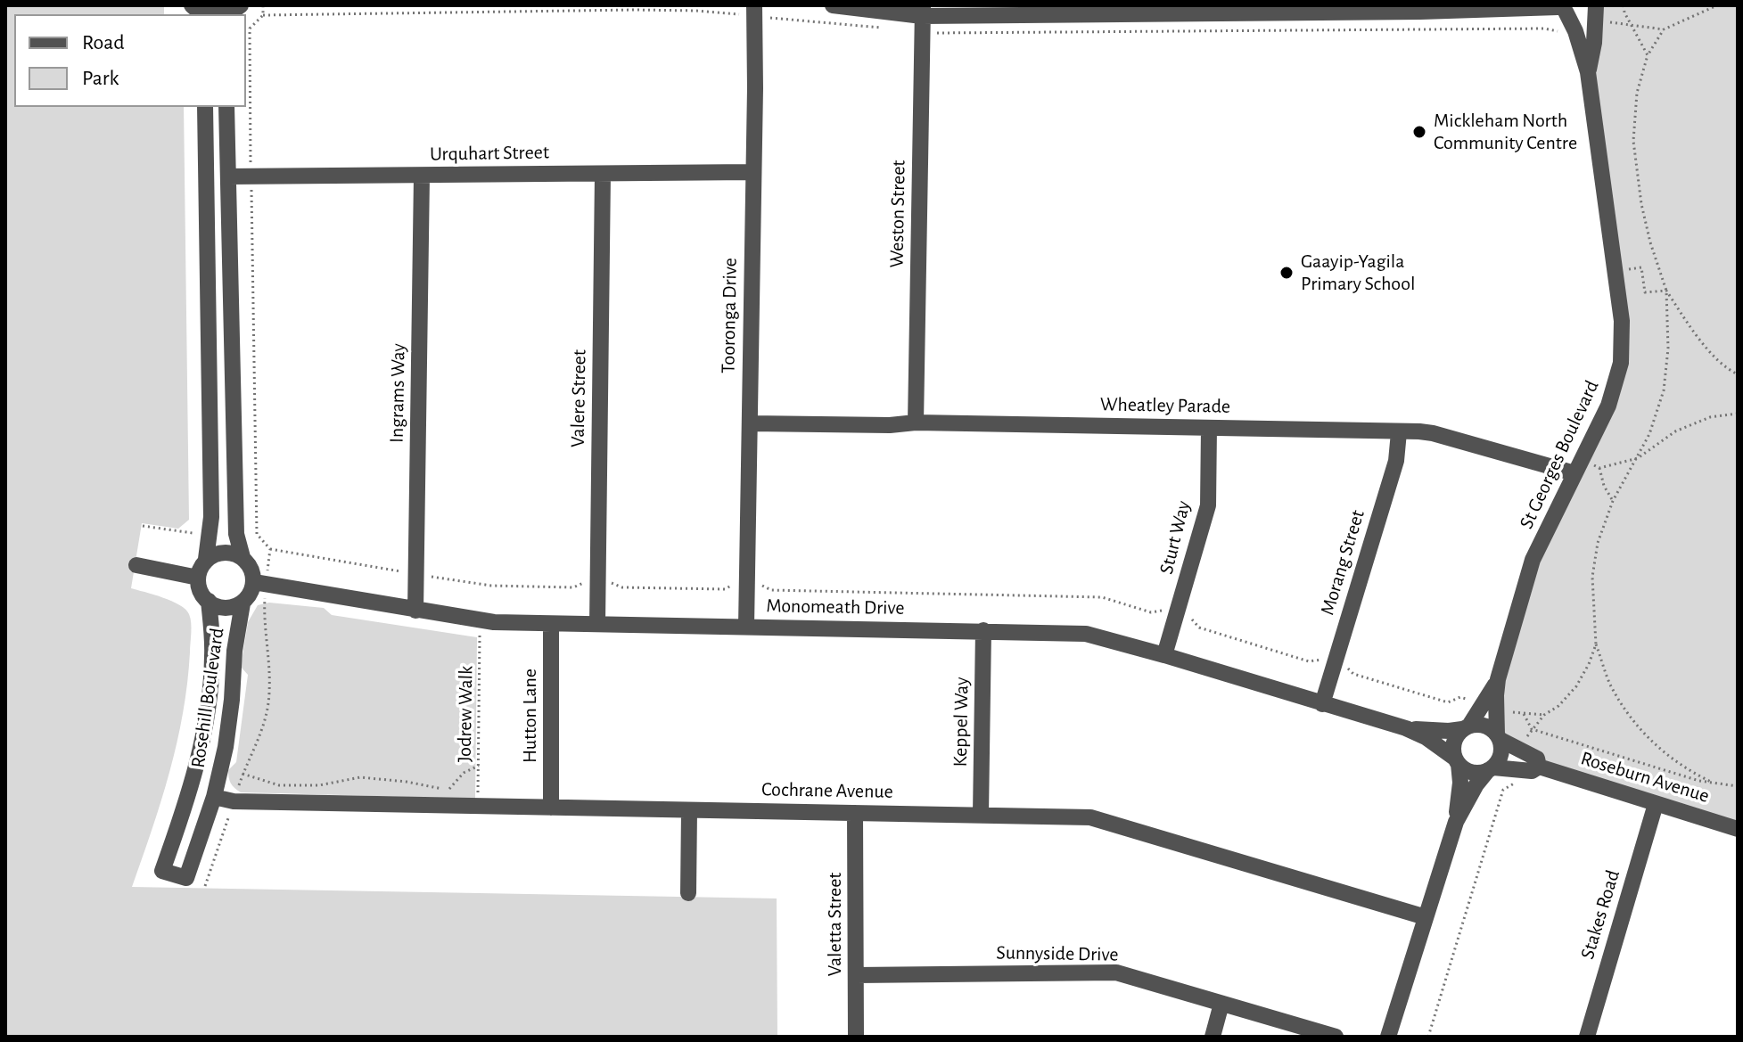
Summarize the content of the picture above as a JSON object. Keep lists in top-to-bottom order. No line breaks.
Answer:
{"streets":{"street":["Urquhart Street","Weston Street","Tooronga Drive","Ingrams Way","Valere Street","Wheatley Parade","St Georges Boulevard","Sturt Way","Morang Street","Monomeath Drive","Rosehill Boulevard","Hutton Lane","Keppel Way","Roseburn Avenue","Cochrane Avenue","Stakes Road","Valetta Street","Sunnyside Drive"],"path":["Jodrew Walk"]},"crossings":[["Urquhart Street","Tooronga Drive"],["Urquhart Street","Ingrams Way"],["Urquhart Street","Valere Street"],["Weston Street","Wheatley Parade"],["Tooronga Drive","Wheatley Parade"],["Tooronga Drive","Monomeath Drive"],["Ingrams Way","Monomeath Drive"],["Valere Street","Monomeath Drive"],["Wheatley Parade","St Georges Boulevard"],["Wheatley Parade","Sturt Way"],["Wheatley Parade","Morang Street"],["St Georges Boulevard","Monomeath Drive"],["St Georges Boulevard","Roseburn Avenue"],["Sturt Way","Monomeath Drive"],["Morang Street","Monomeath Drive"],["Monomeath Drive","Rosehill Boulevard"],["Monomeath Drive","Jodrew Walk"],["Monomeath Drive","Hutton Lane"],["Monomeath Drive","Keppel Way"],["Monomeath Drive","Roseburn Avenue"],["Rosehill Boulevard","Cochrane Avenue"],["Jodrew Walk","Cochrane Avenue"],["Hutton Lane","Cochrane Avenue"],["Keppel Way","Cochrane Avenue"],["Roseburn Avenue","Stakes Road"],["Cochrane Avenue","Valetta Street"],["Valetta Street","Sunnyside Drive"]],"places":["Mickleham North Community Centre","Gaayip-Yagila Primary School"],"legend":["Road","Park"]}
